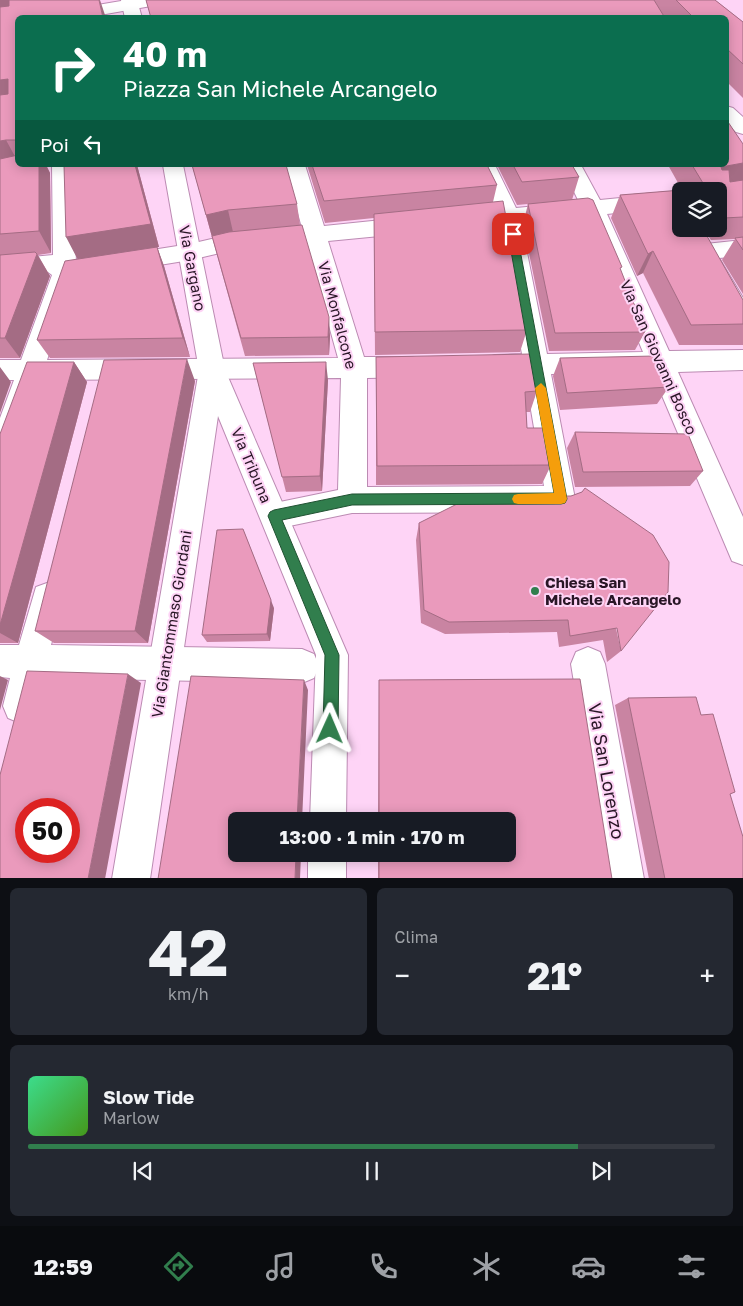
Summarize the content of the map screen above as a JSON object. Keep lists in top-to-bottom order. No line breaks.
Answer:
{"streets":{"street":["Via Gargano","Via Monfalcone","Via San Giovanni Bosco","Via Tribuna","Via Giantommaso Giordani","Via San Lorenzo"]},"crossings":[["Via Gargano","Via Tribuna"],["Via Gargano","Via Giantommaso Giordani"],["Via Tribuna","Via Giantommaso Giordani"]],"places":["Chiesa San Michele Arcangelo"],"page":{"turn":["40 m","Piazza San Michele Arcangelo"],"then":"Poi","limit":"50","trip":"13:00 · 1 min · 170 m","tile":[["42","km/h"],"Clima"],"heat":["−","21°","+"],"song":["Slow Tide","Marlow"],"tabs":"12:59"}}
